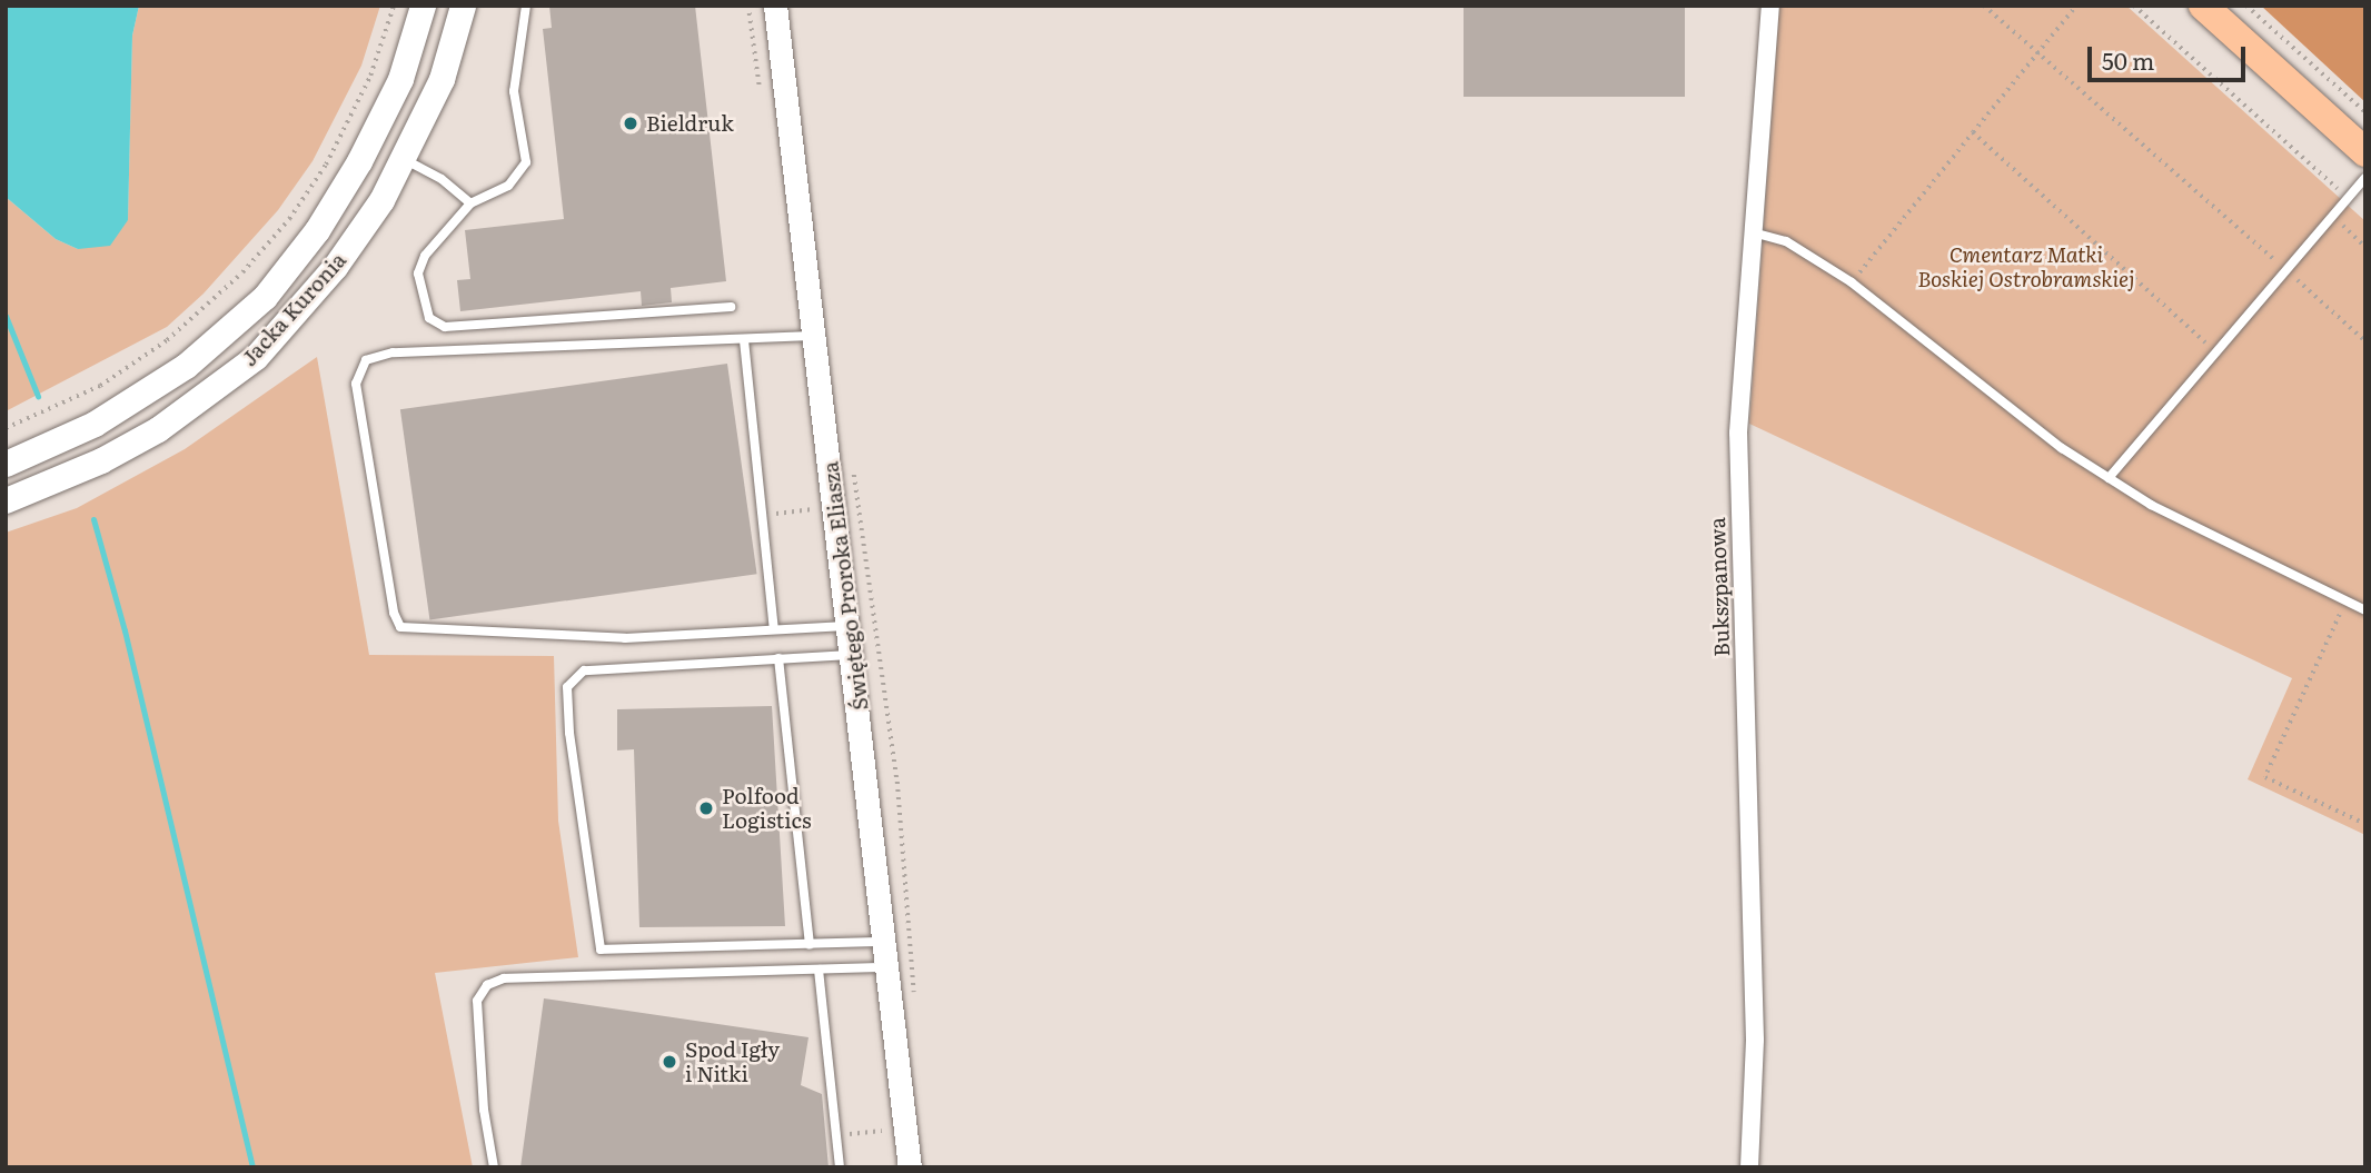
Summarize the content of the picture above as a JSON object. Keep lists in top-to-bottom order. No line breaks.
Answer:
{"streets":{"main road":["Jacka Kuronia"],"street":["Świętego Proroka Eliasza","Bukszpanowa"]},"parks":["Cmentarz Matki Boskiej Ostrobramskiej"],"places":["Bieldruk","Polfood Logistics","Spod Igły i Nitki"],"scale_bar":"50 m"}
